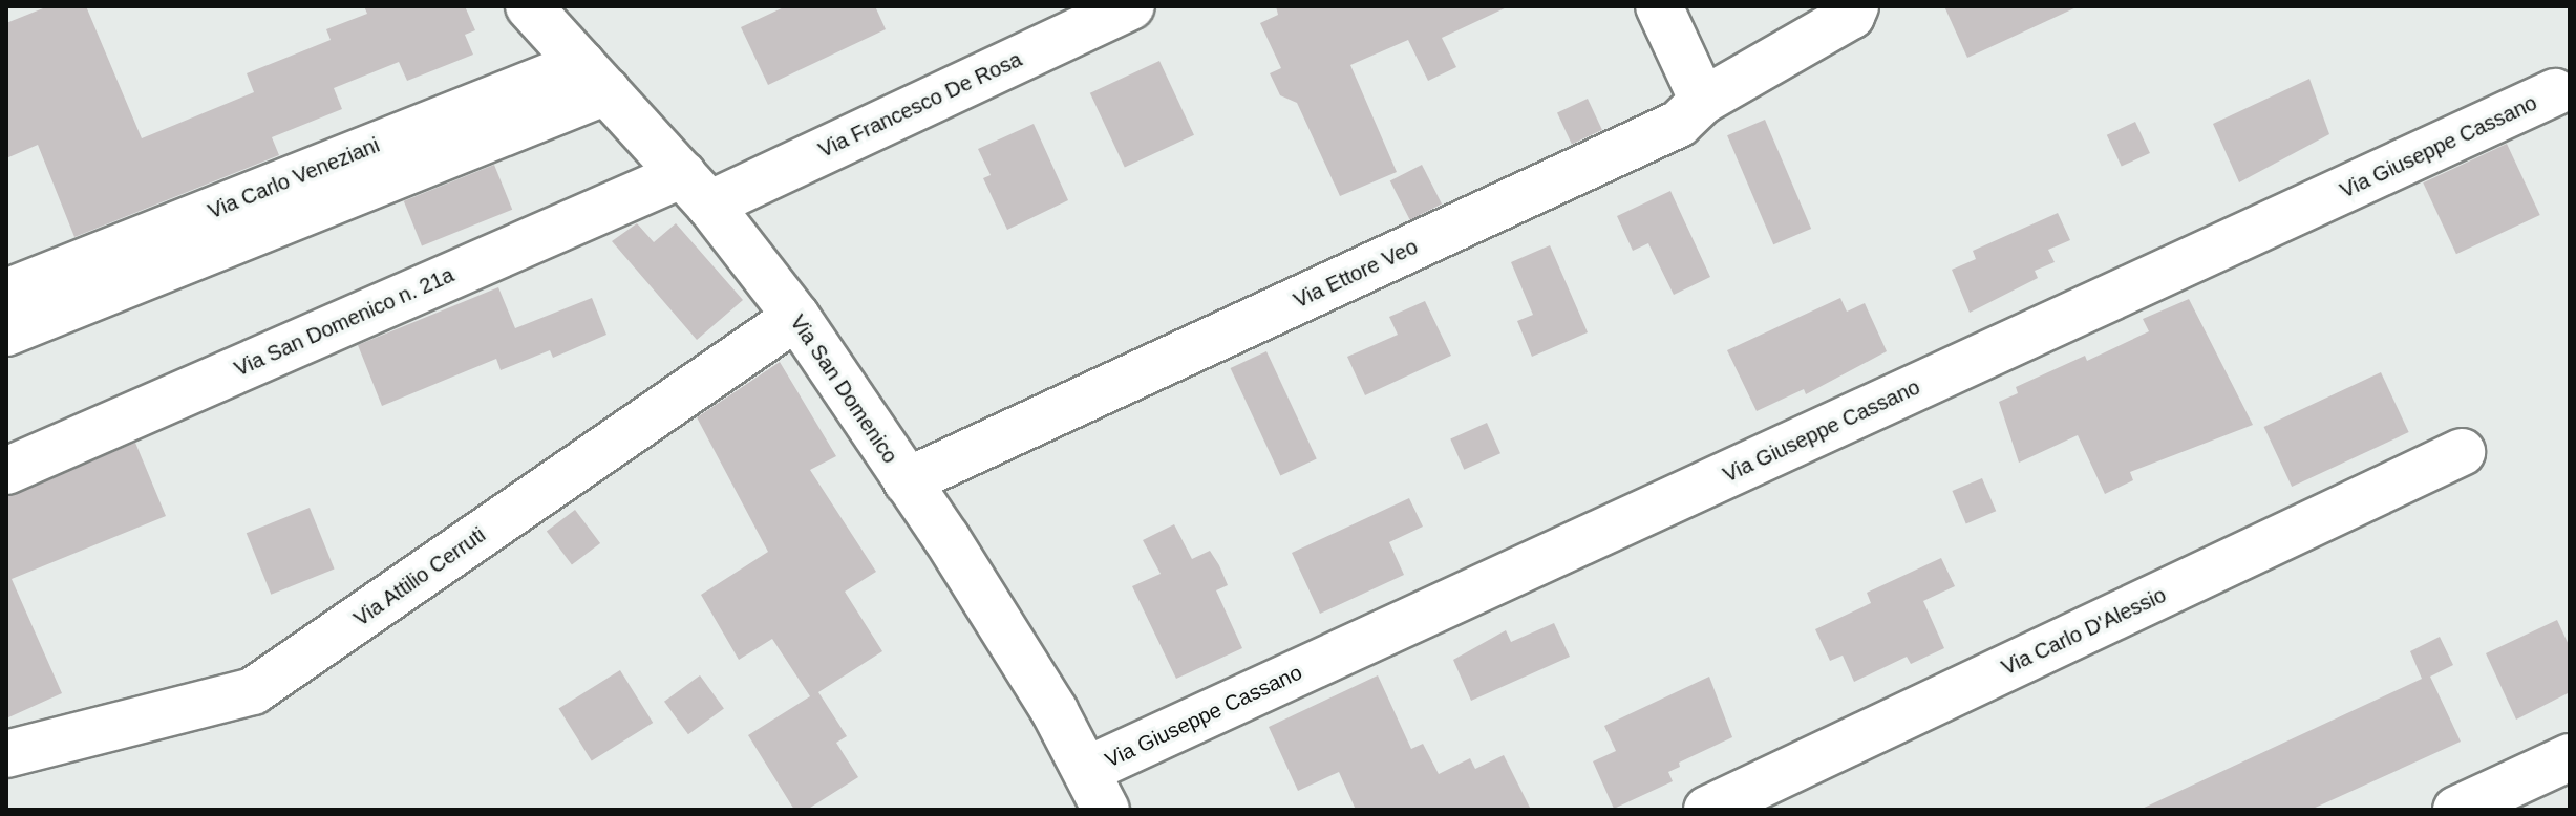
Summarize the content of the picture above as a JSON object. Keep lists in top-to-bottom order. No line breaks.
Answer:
{"streets":{"street":["Via Francesco De Rosa","Via Giuseppe Cassano","Via Carlo Veneziani","Via Ettore Veo","Via San Domenico n. 21a","Via San Domenico","Via Attilio Cerruti","Via Carlo D'Alessio"]},"crossings":[["Via Francesco De Rosa","Via San Domenico n. 21a"],["Via Francesco De Rosa","Via San Domenico"],["Via Giuseppe Cassano","Via San Domenico"],["Via Carlo Veneziani","Via San Domenico"],["Via Ettore Veo","Via San Domenico"],["Via San Domenico n. 21a","Via San Domenico"],["Via San Domenico","Via Attilio Cerruti"]]}
